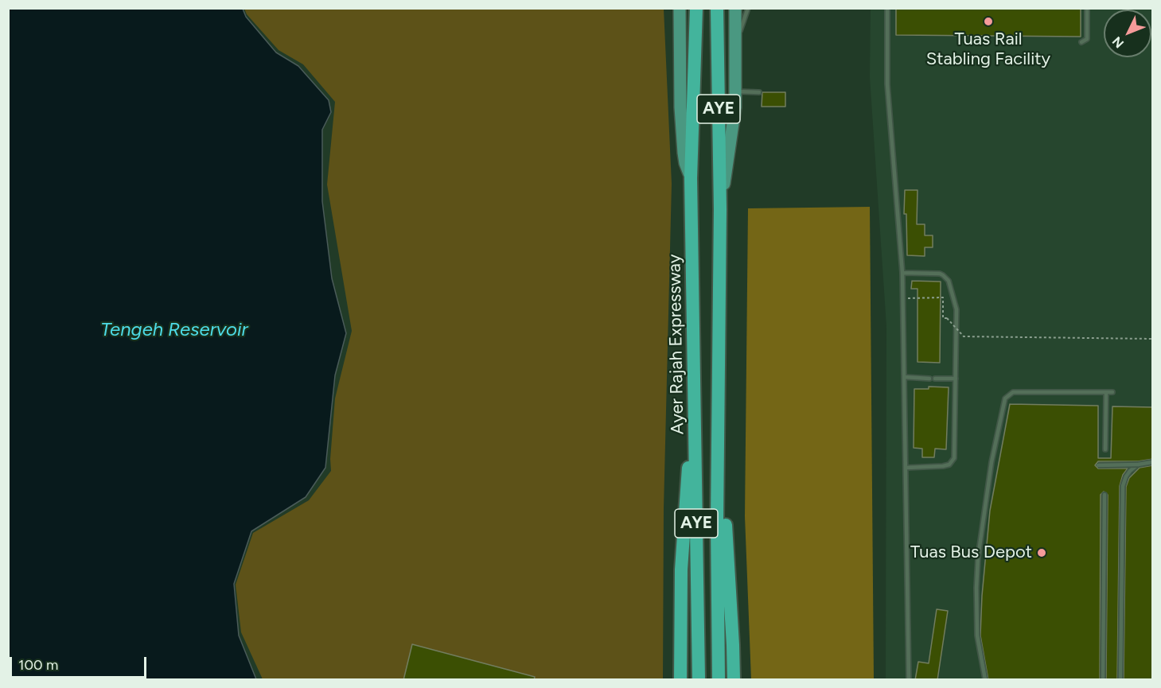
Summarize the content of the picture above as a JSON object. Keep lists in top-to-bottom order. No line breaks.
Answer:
{"streets":{"highway":["AYE","Ayer Rajah Expressway"]},"water":["Tengeh Reservoir"],"places":["Tuas Rail Stabling Facility","Tuas Bus Depot"],"scale_bar":"100 m","north":"bottom left"}
